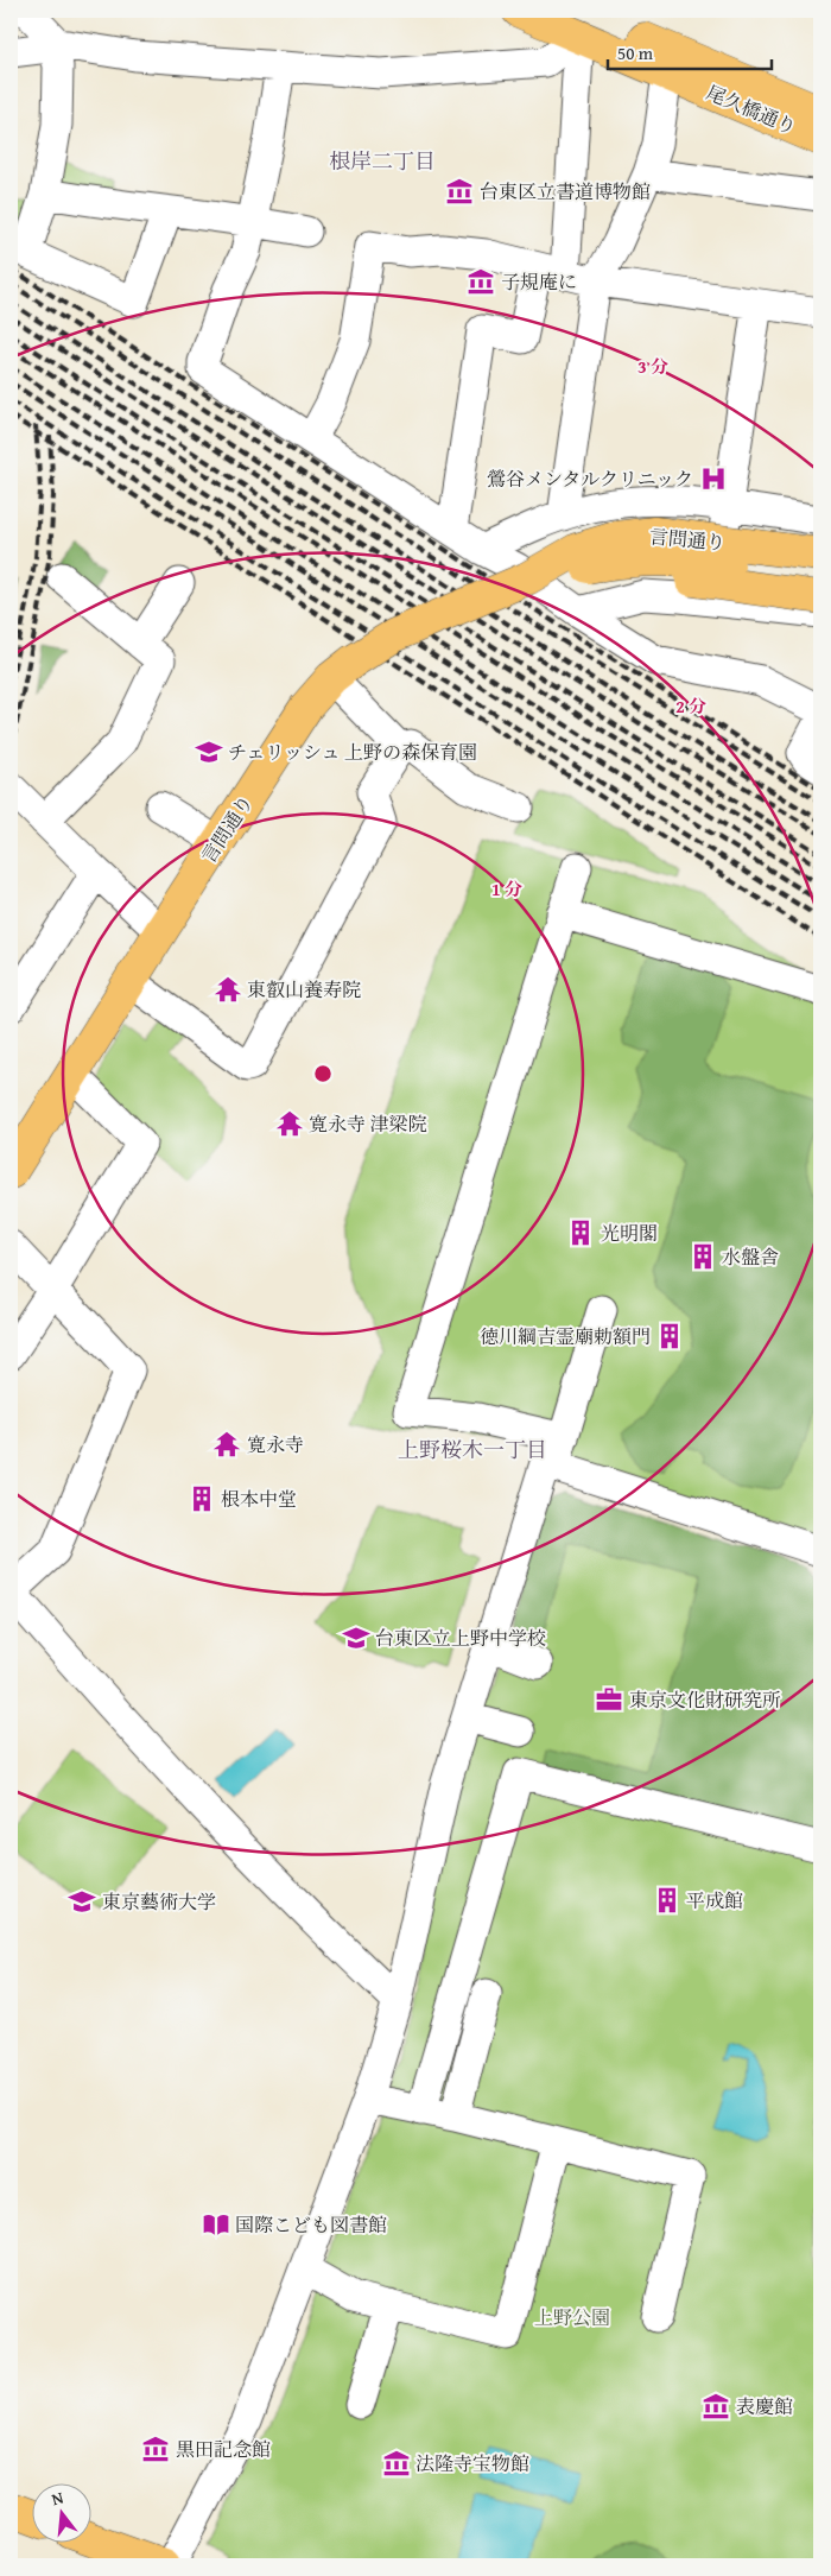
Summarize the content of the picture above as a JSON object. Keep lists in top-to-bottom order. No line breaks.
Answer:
{"streets":{"main road":["尾久橋通り","言問通り"]},"districts":["根岸二丁目","上野桜木一丁目"],"parks":["上野公園"],"places":{"museum":["台東区立書道博物館","子規庵に","表慶館","黒田記念館","法隆寺宝物館"],"hospital":["鶯谷メンタルクリニック"],"school or university":["チェリッシュ 上野の森保育園","台東区立上野中学校","東京藝術大学"],"temple":["東叡山養寿院","寛永寺 津梁院","寛永寺"],"building":["光明閣","水盤舎","徳川綱吉霊廟勅額門","根本中堂","平成館"],"office":["東京文化財研究所"],"library":["国際こども図書館"]},"scale_bar":"50 m","north":"top","rings":["3 分","2 分","1 分"]}
